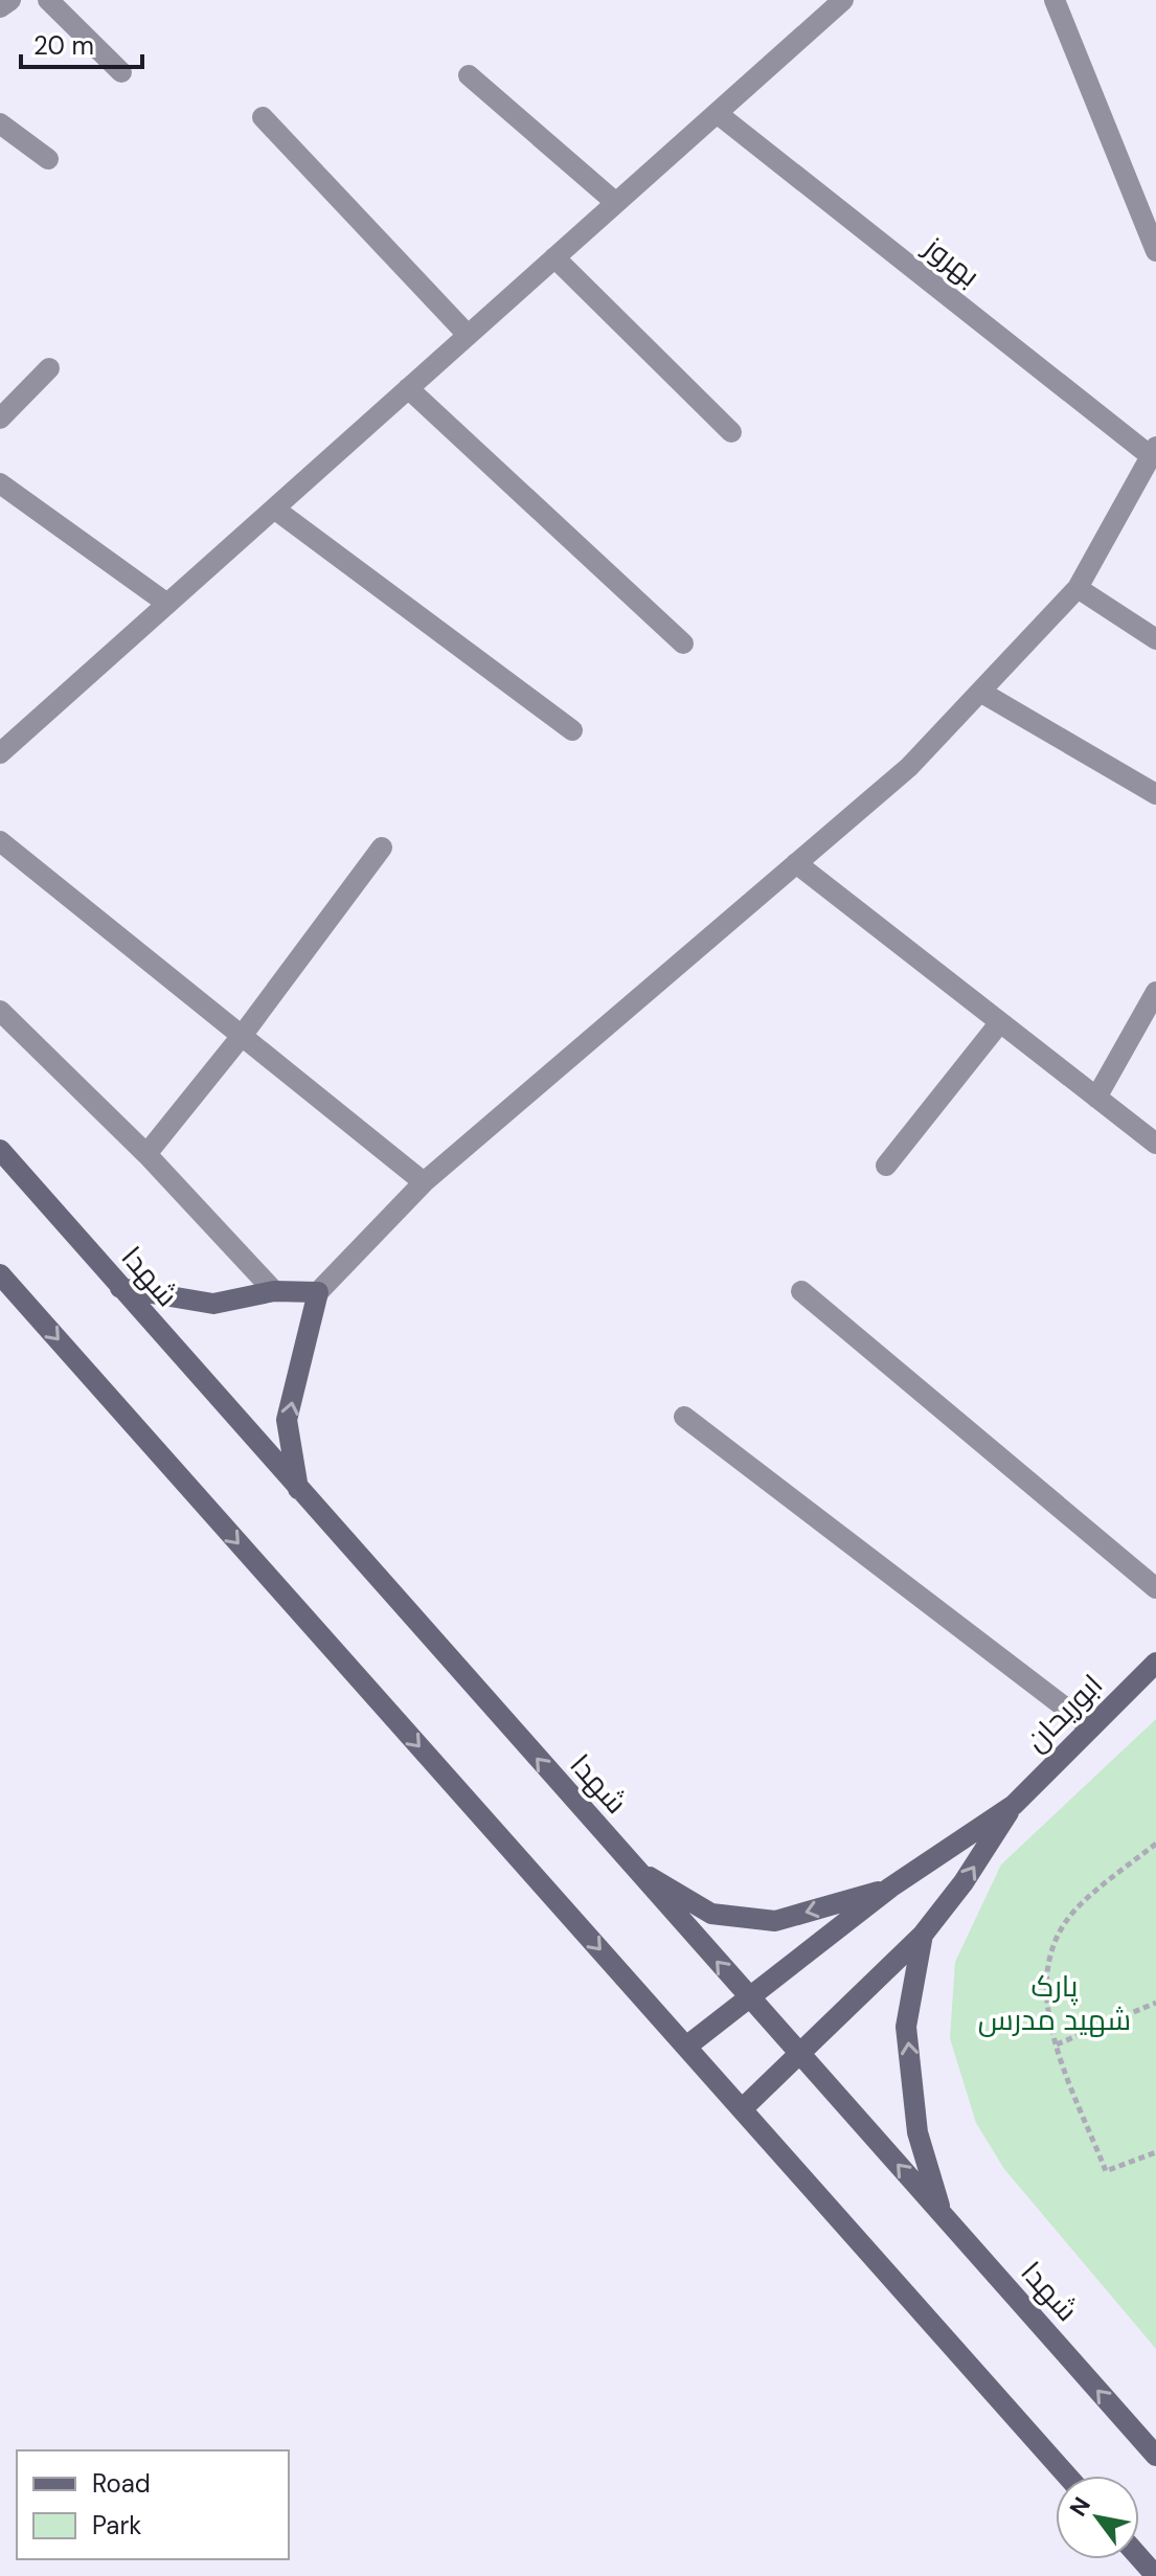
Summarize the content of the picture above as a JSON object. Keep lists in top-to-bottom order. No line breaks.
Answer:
{"streets":{"main road":["شهدا","ابوریحان"],"street":["بهروز"]},"parks":["پارک شهید مدرس"],"legend":["Road","Park"],"scale_bar":"20 m","north":"top left"}
